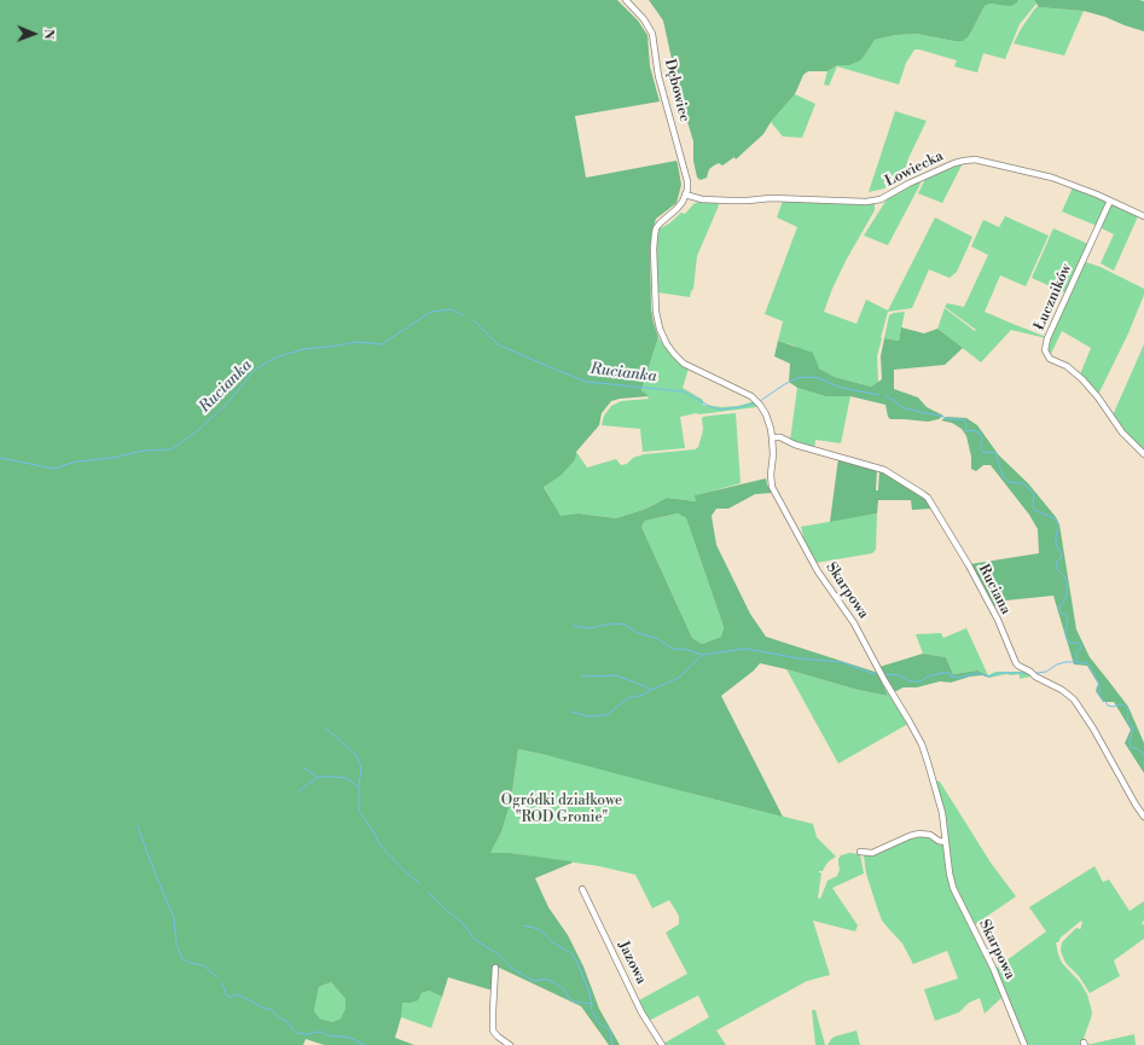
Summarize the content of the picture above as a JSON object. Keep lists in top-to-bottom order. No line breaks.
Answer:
{"streets":{"street":["Dębowiec","Łowiecka","Łuczników","Ruciana","Skarpowa","Jazowa"]},"crossings":[["Dębowiec","Łowiecka"],["Dębowiec","Skarpowa"],["Łowiecka","Łuczników"],["Łowiecka","Skarpowa"],["Ruciana","Skarpowa"]],"water":["Rucianka"],"parks":["Ogródki działkowe \"ROD Gronie\""],"north":"right"}
